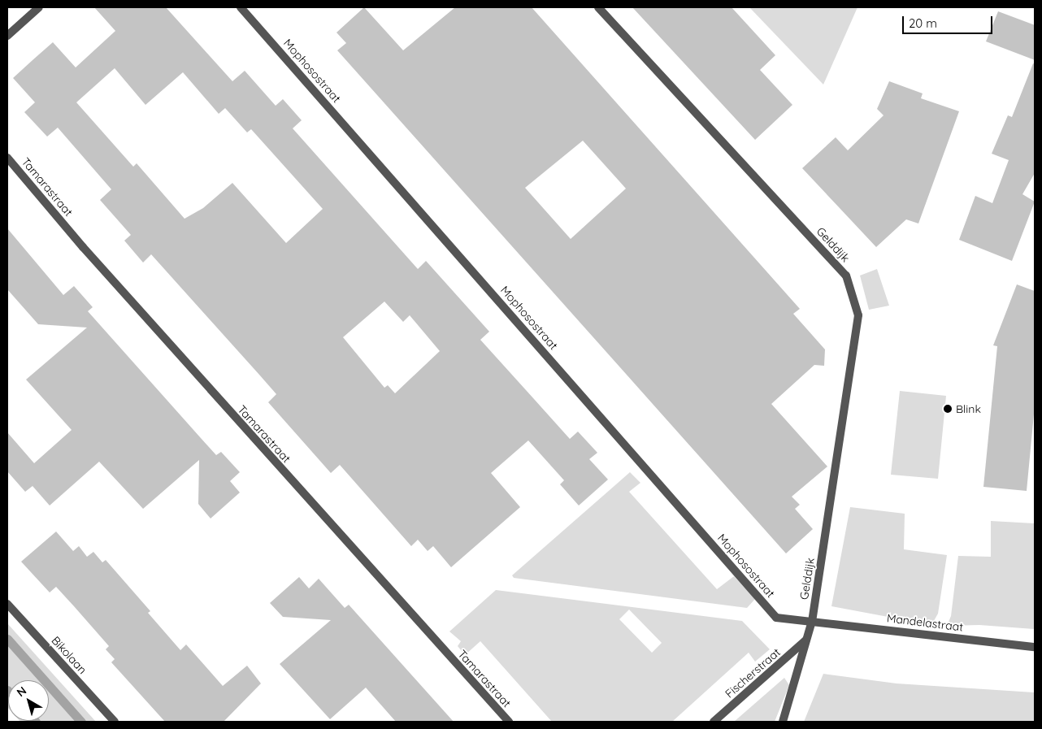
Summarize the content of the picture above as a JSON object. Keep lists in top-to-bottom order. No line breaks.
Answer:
{"streets":{"street":["Mophosostraat","Tamarastraat","Gelddijk","Mandelastraat","Bikolaan","Fischerstraat"]},"crossings":[["Mophosostraat","Gelddijk"],["Mophosostraat","Mandelastraat"],["Gelddijk","Mandelastraat"],["Gelddijk","Fischerstraat"]],"places":["Blink"],"scale_bar":"20 m","north":"top left"}
